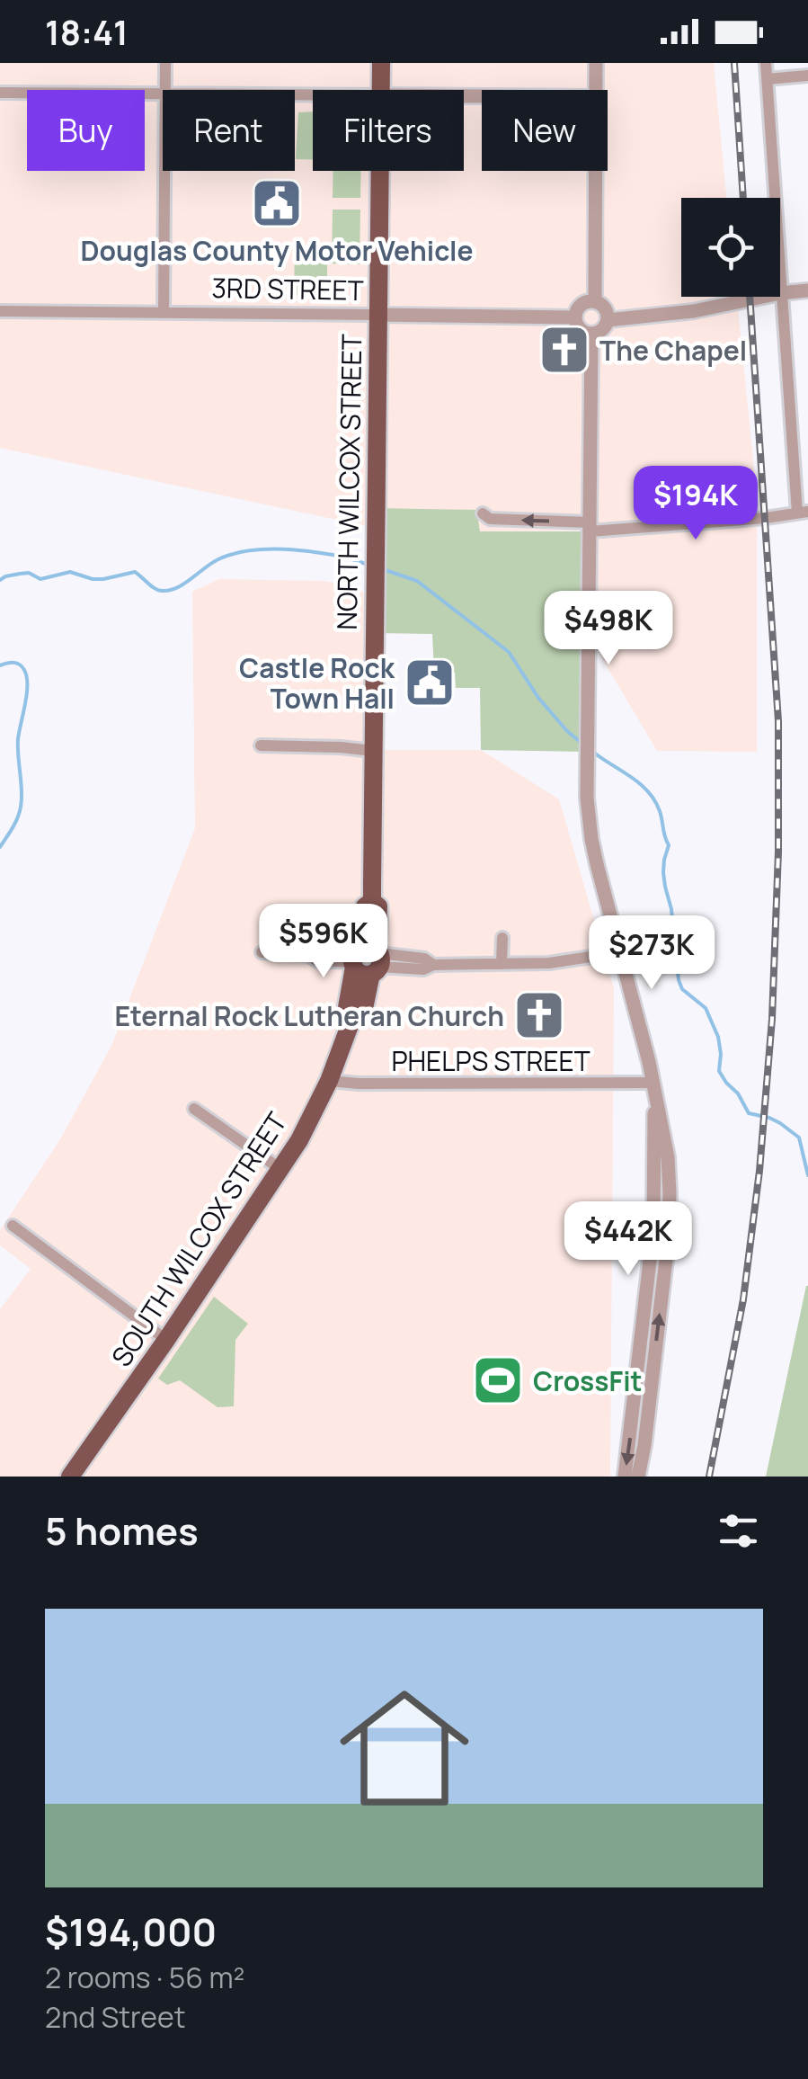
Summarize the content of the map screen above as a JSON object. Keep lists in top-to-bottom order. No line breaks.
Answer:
{"streets":{"main road":["NORTH WILCOX STREET","SOUTH WILCOX STREET"],"street":["3RD STREET","PHELPS STREET"]},"crossings":[["3RD STREET","NORTH WILCOX STREET"],["NORTH WILCOX STREET","SOUTH WILCOX STREET"],["PHELPS STREET","SOUTH WILCOX STREET"]],"places":{"public building":["Douglas County Motor Vehicle","Castle Rock Town Hall"],"church":["The Chapel","Eternal Rock Lutheran Church"],"sports":["CrossFit"]},"page":{"status":"18:41","chip":["Buy","Rent","Filters","New"],"price":["$194K","$498K","$596K","$273K","$442K"],"heading":"5 homes","list":[{"name":"$194,000","note":"2 rooms · 56 m² · 2nd Street"}]}}
